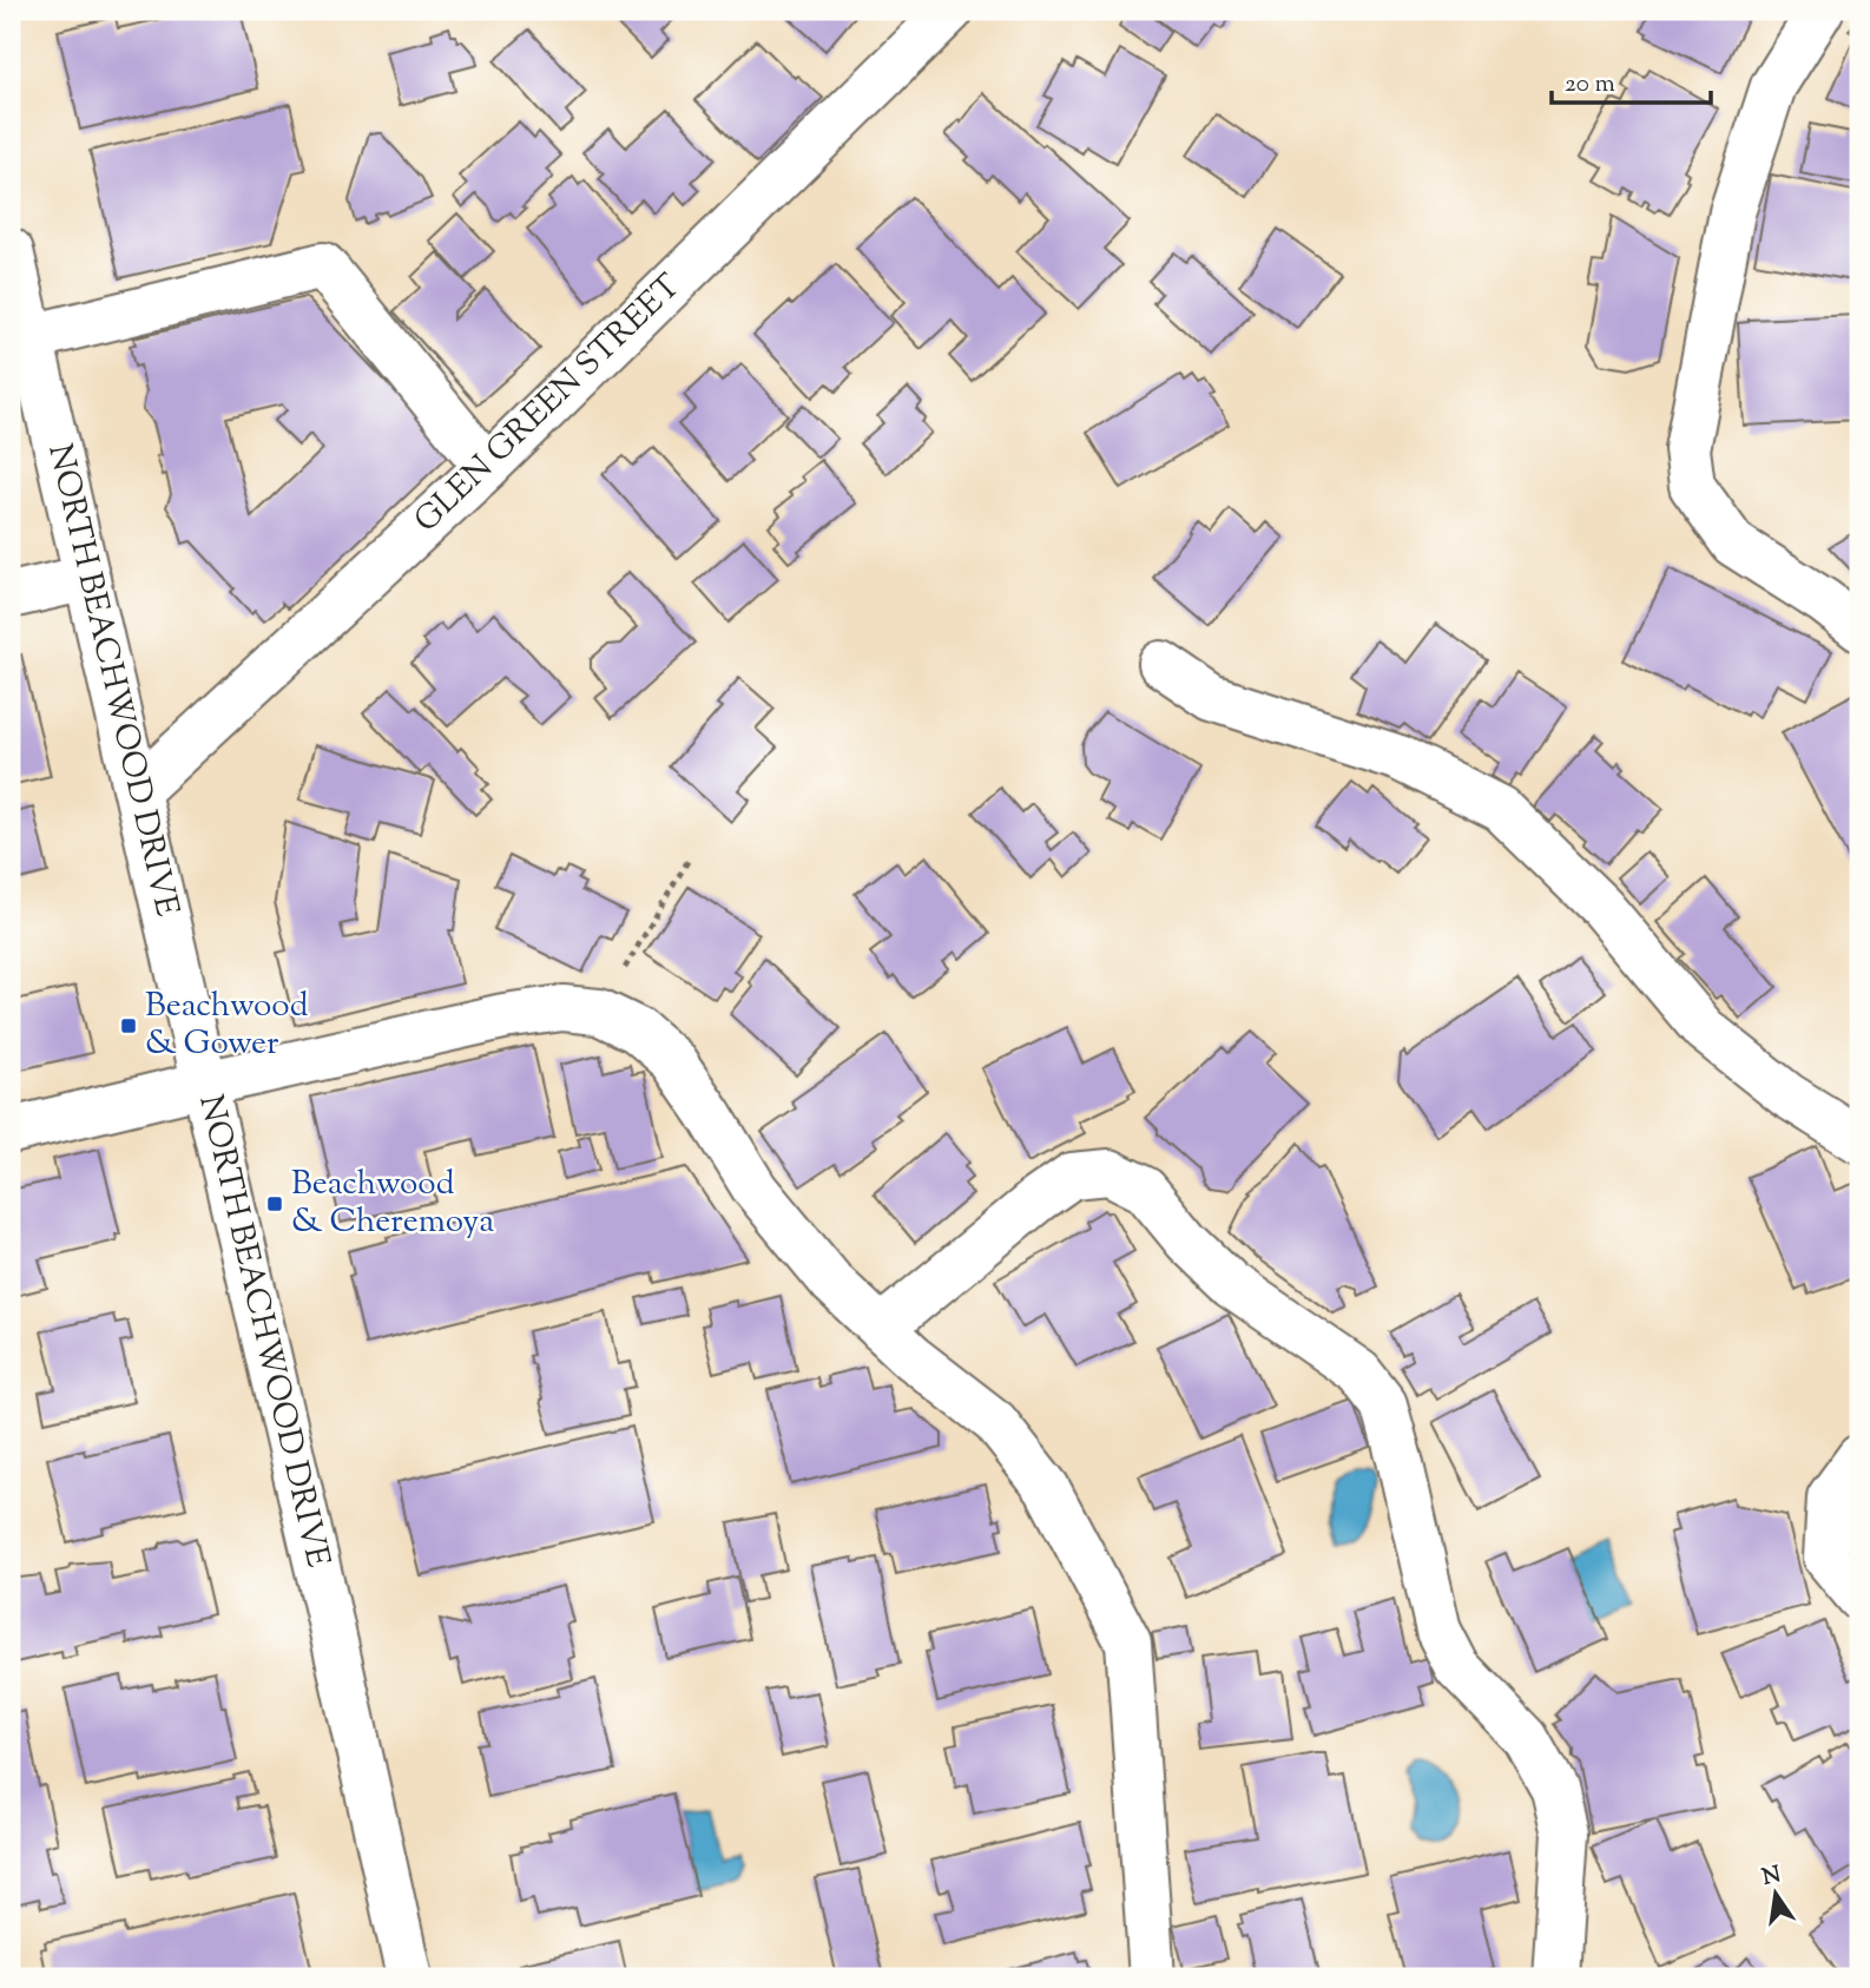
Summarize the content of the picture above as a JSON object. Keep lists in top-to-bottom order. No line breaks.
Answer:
{"streets":{"street":["GLEN GREEN STREET","NORTH BEACHWOOD DRIVE"]},"crossings":[["GLEN GREEN STREET","NORTH BEACHWOOD DRIVE"]],"places":{"transit":["Beachwood & Gower","Beachwood & Cheremoya"]},"scale_bar":"20 m","north":"top"}
